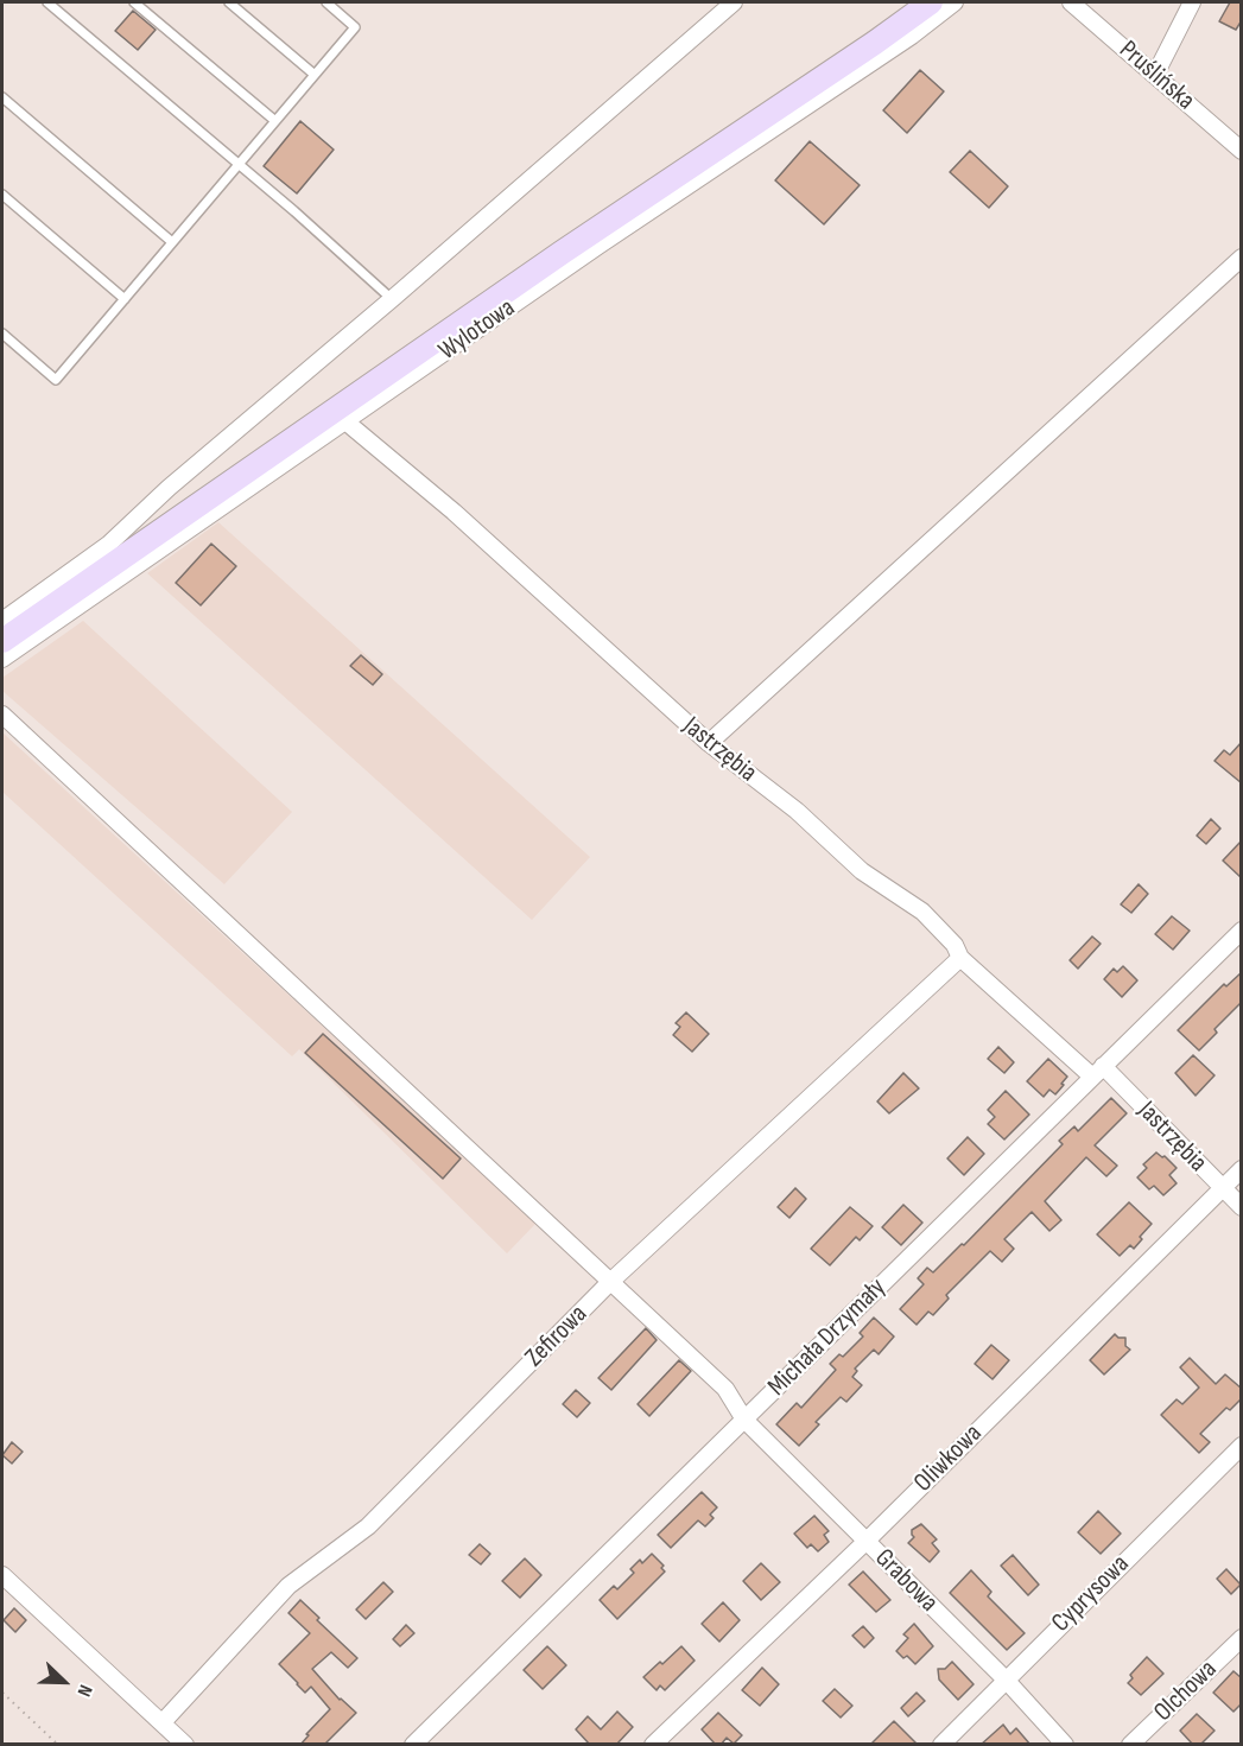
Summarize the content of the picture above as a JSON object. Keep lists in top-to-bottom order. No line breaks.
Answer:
{"streets":{"street":["Pruślińska","Wylotowa","Jastrzębia","Zefirowa","Michała Drzymały","Oliwkowa","Grabowa","Cyprysowa","Olchowa"]},"crossings":[["Wylotowa","Jastrzębia"],["Jastrzębia","Zefirowa"],["Jastrzębia","Michała Drzymały"],["Jastrzębia","Oliwkowa"],["Zefirowa","Grabowa"],["Michała Drzymały","Grabowa"],["Oliwkowa","Grabowa"],["Grabowa","Cyprysowa"]],"north":"bottom right"}
